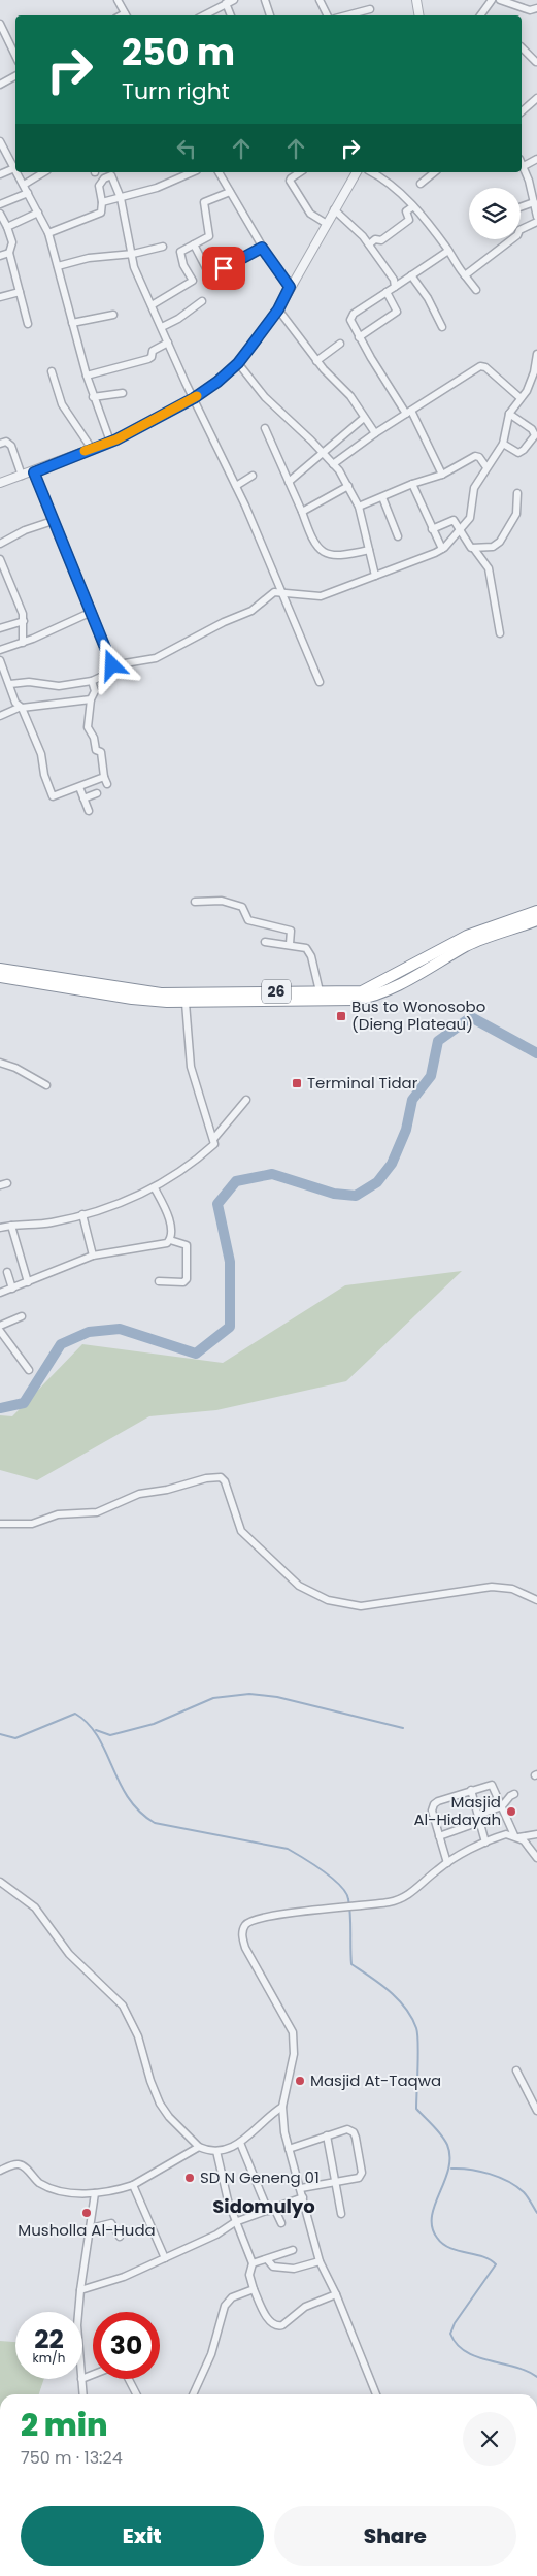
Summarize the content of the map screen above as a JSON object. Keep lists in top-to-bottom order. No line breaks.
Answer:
{"streets":{"highway":["26"]},"districts":["Sidomulyo"],"places":{"transit":["Bus to Wonosobo (Dieng Plateau)","Terminal Tidar"],"other":["Masjid Al-Hidayah","Masjid At-Taqwa","SD N Geneng 01","Musholla Al-Huda"]},"page":{"turn":["250 m","Turn right"],"speed":"22 km/h","limit":"30","heading":["2 min","750 m · 13:24"],"buttons":["Exit","Share"]}}
